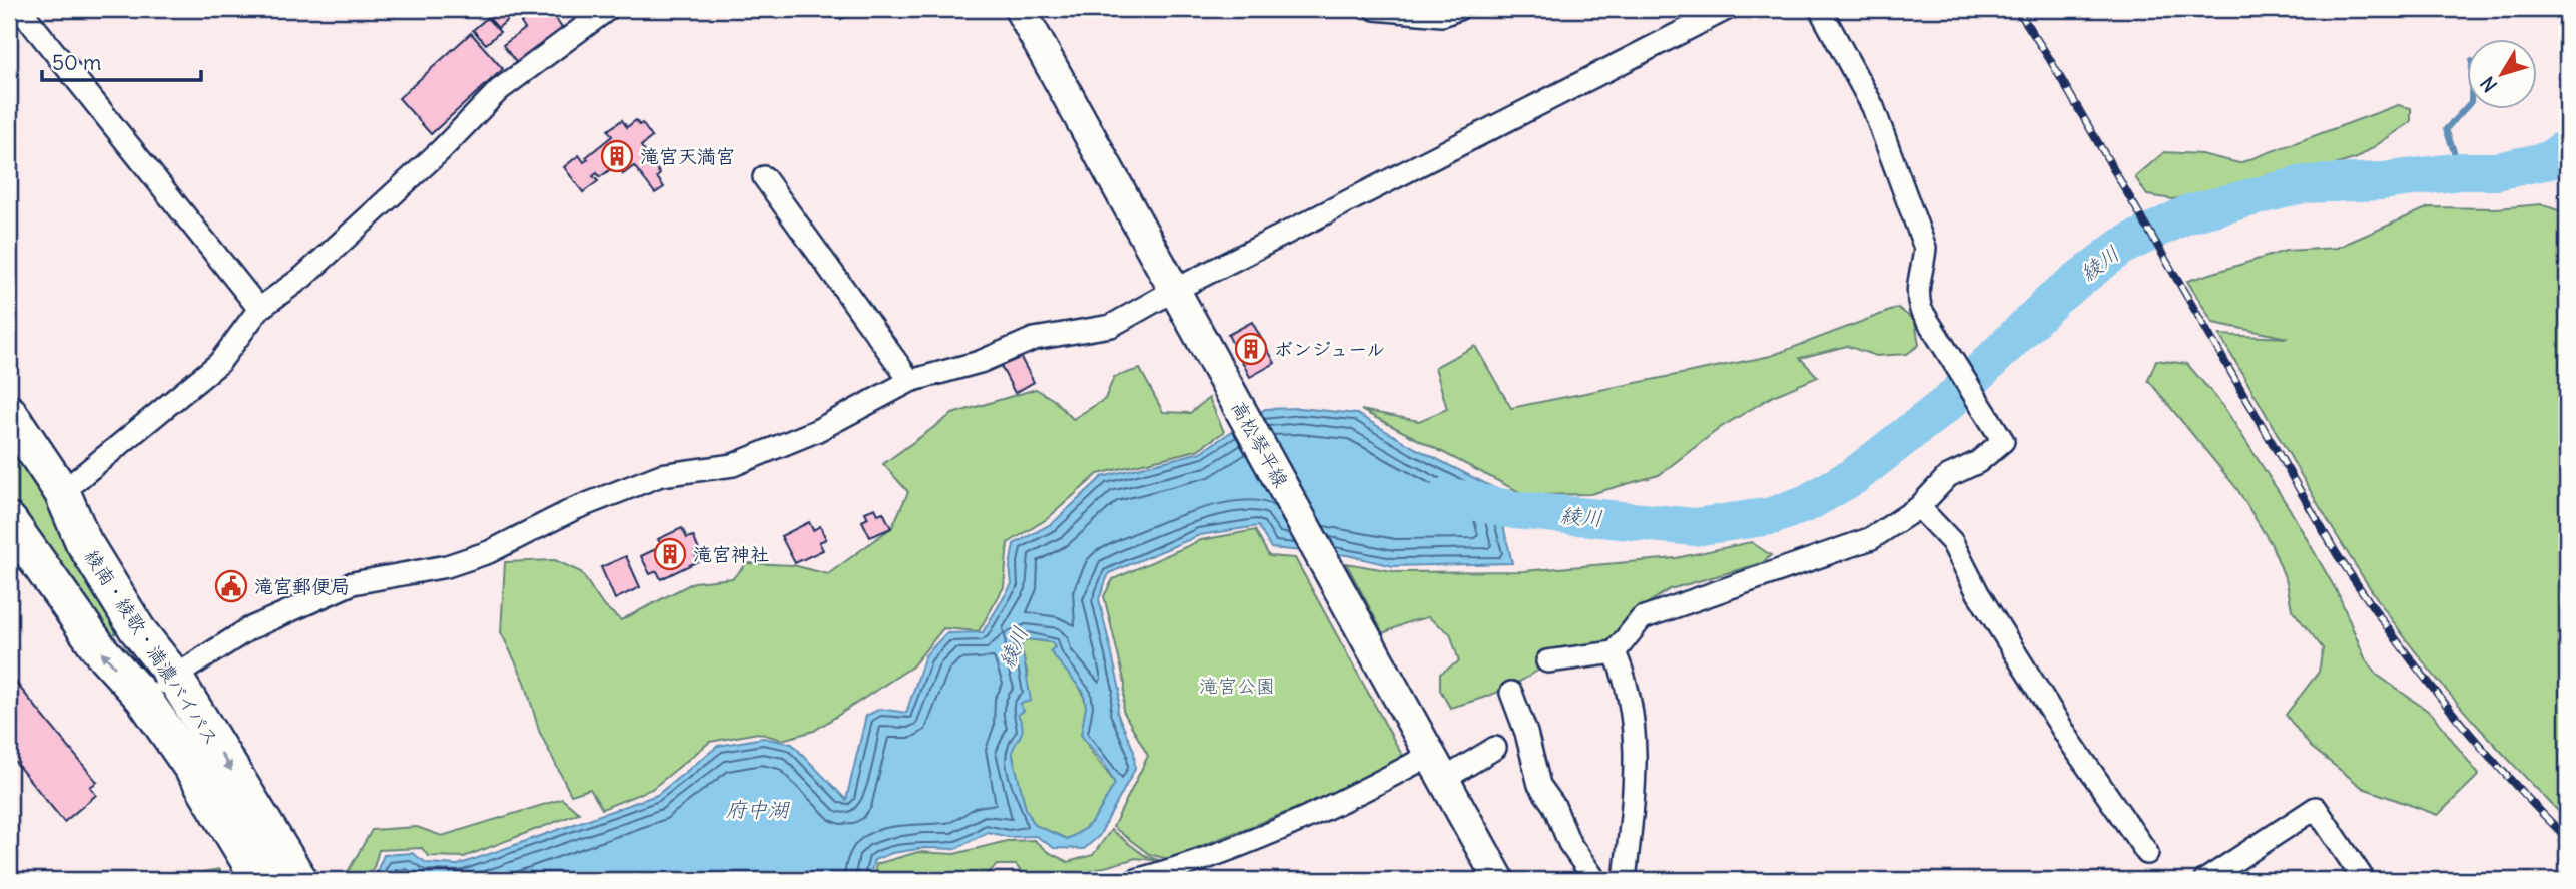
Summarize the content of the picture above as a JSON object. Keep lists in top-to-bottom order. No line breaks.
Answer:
{"streets":{"highway":["綾南・綾歌・満濃バイパス"],"main road":["高松琴平線"]},"water":["綾川","府中湖"],"parks":["滝宮公園"],"places":{"building":["滝宮天満宮","ボンジュール","滝宮神社"],"public building":["滝宮郵便局"]},"scale_bar":"50 m","north":"bottom left"}
